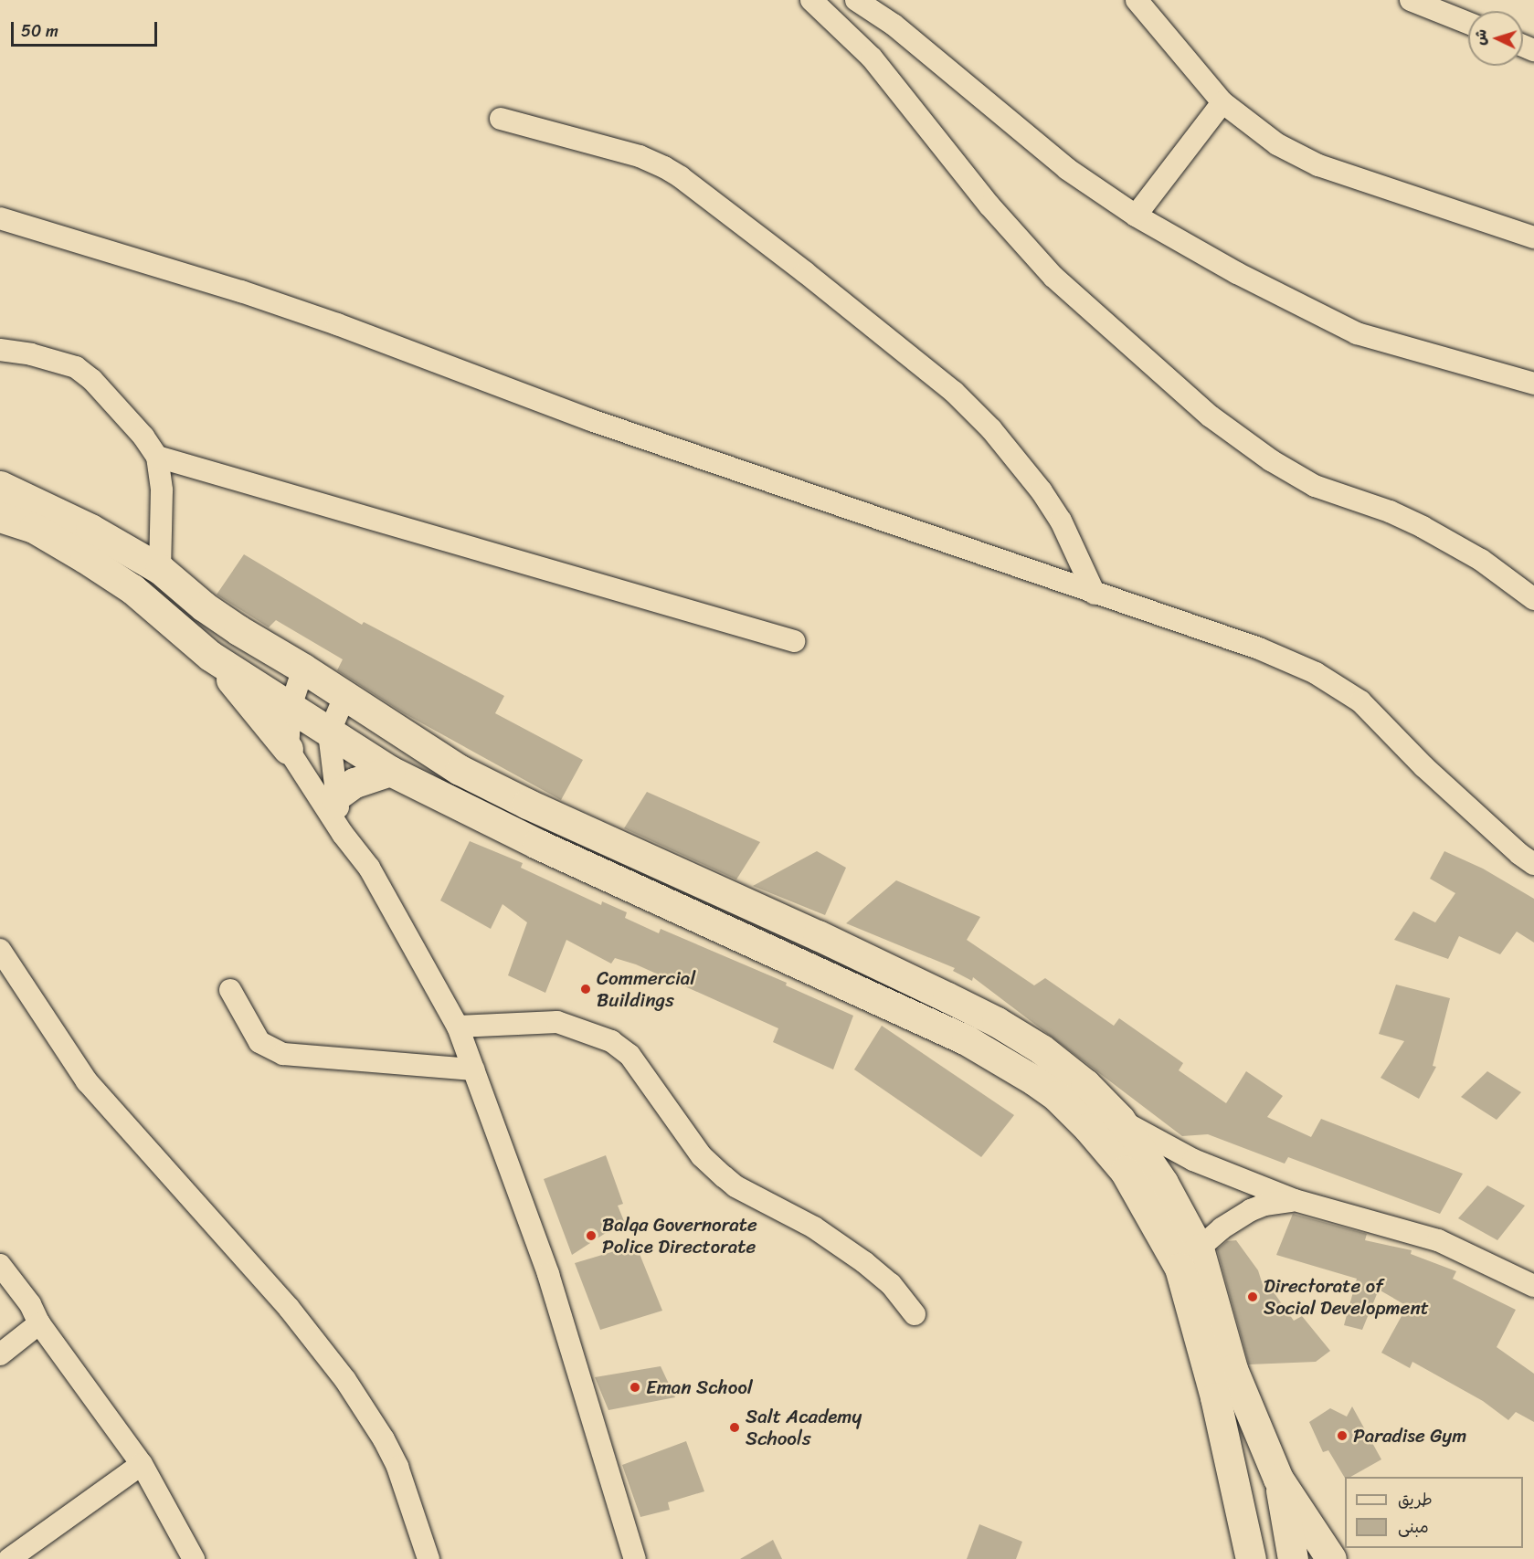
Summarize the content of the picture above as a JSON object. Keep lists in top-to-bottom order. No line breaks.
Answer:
{"places":["Commercial Buildings","Balqa Governorate Police Directorate","Directorate of Social Development","Eman School","Salt Academy Schools","Paradise Gym"],"legend":["طريق","مبنى"],"scale_bar":"50 m","north":"left"}
